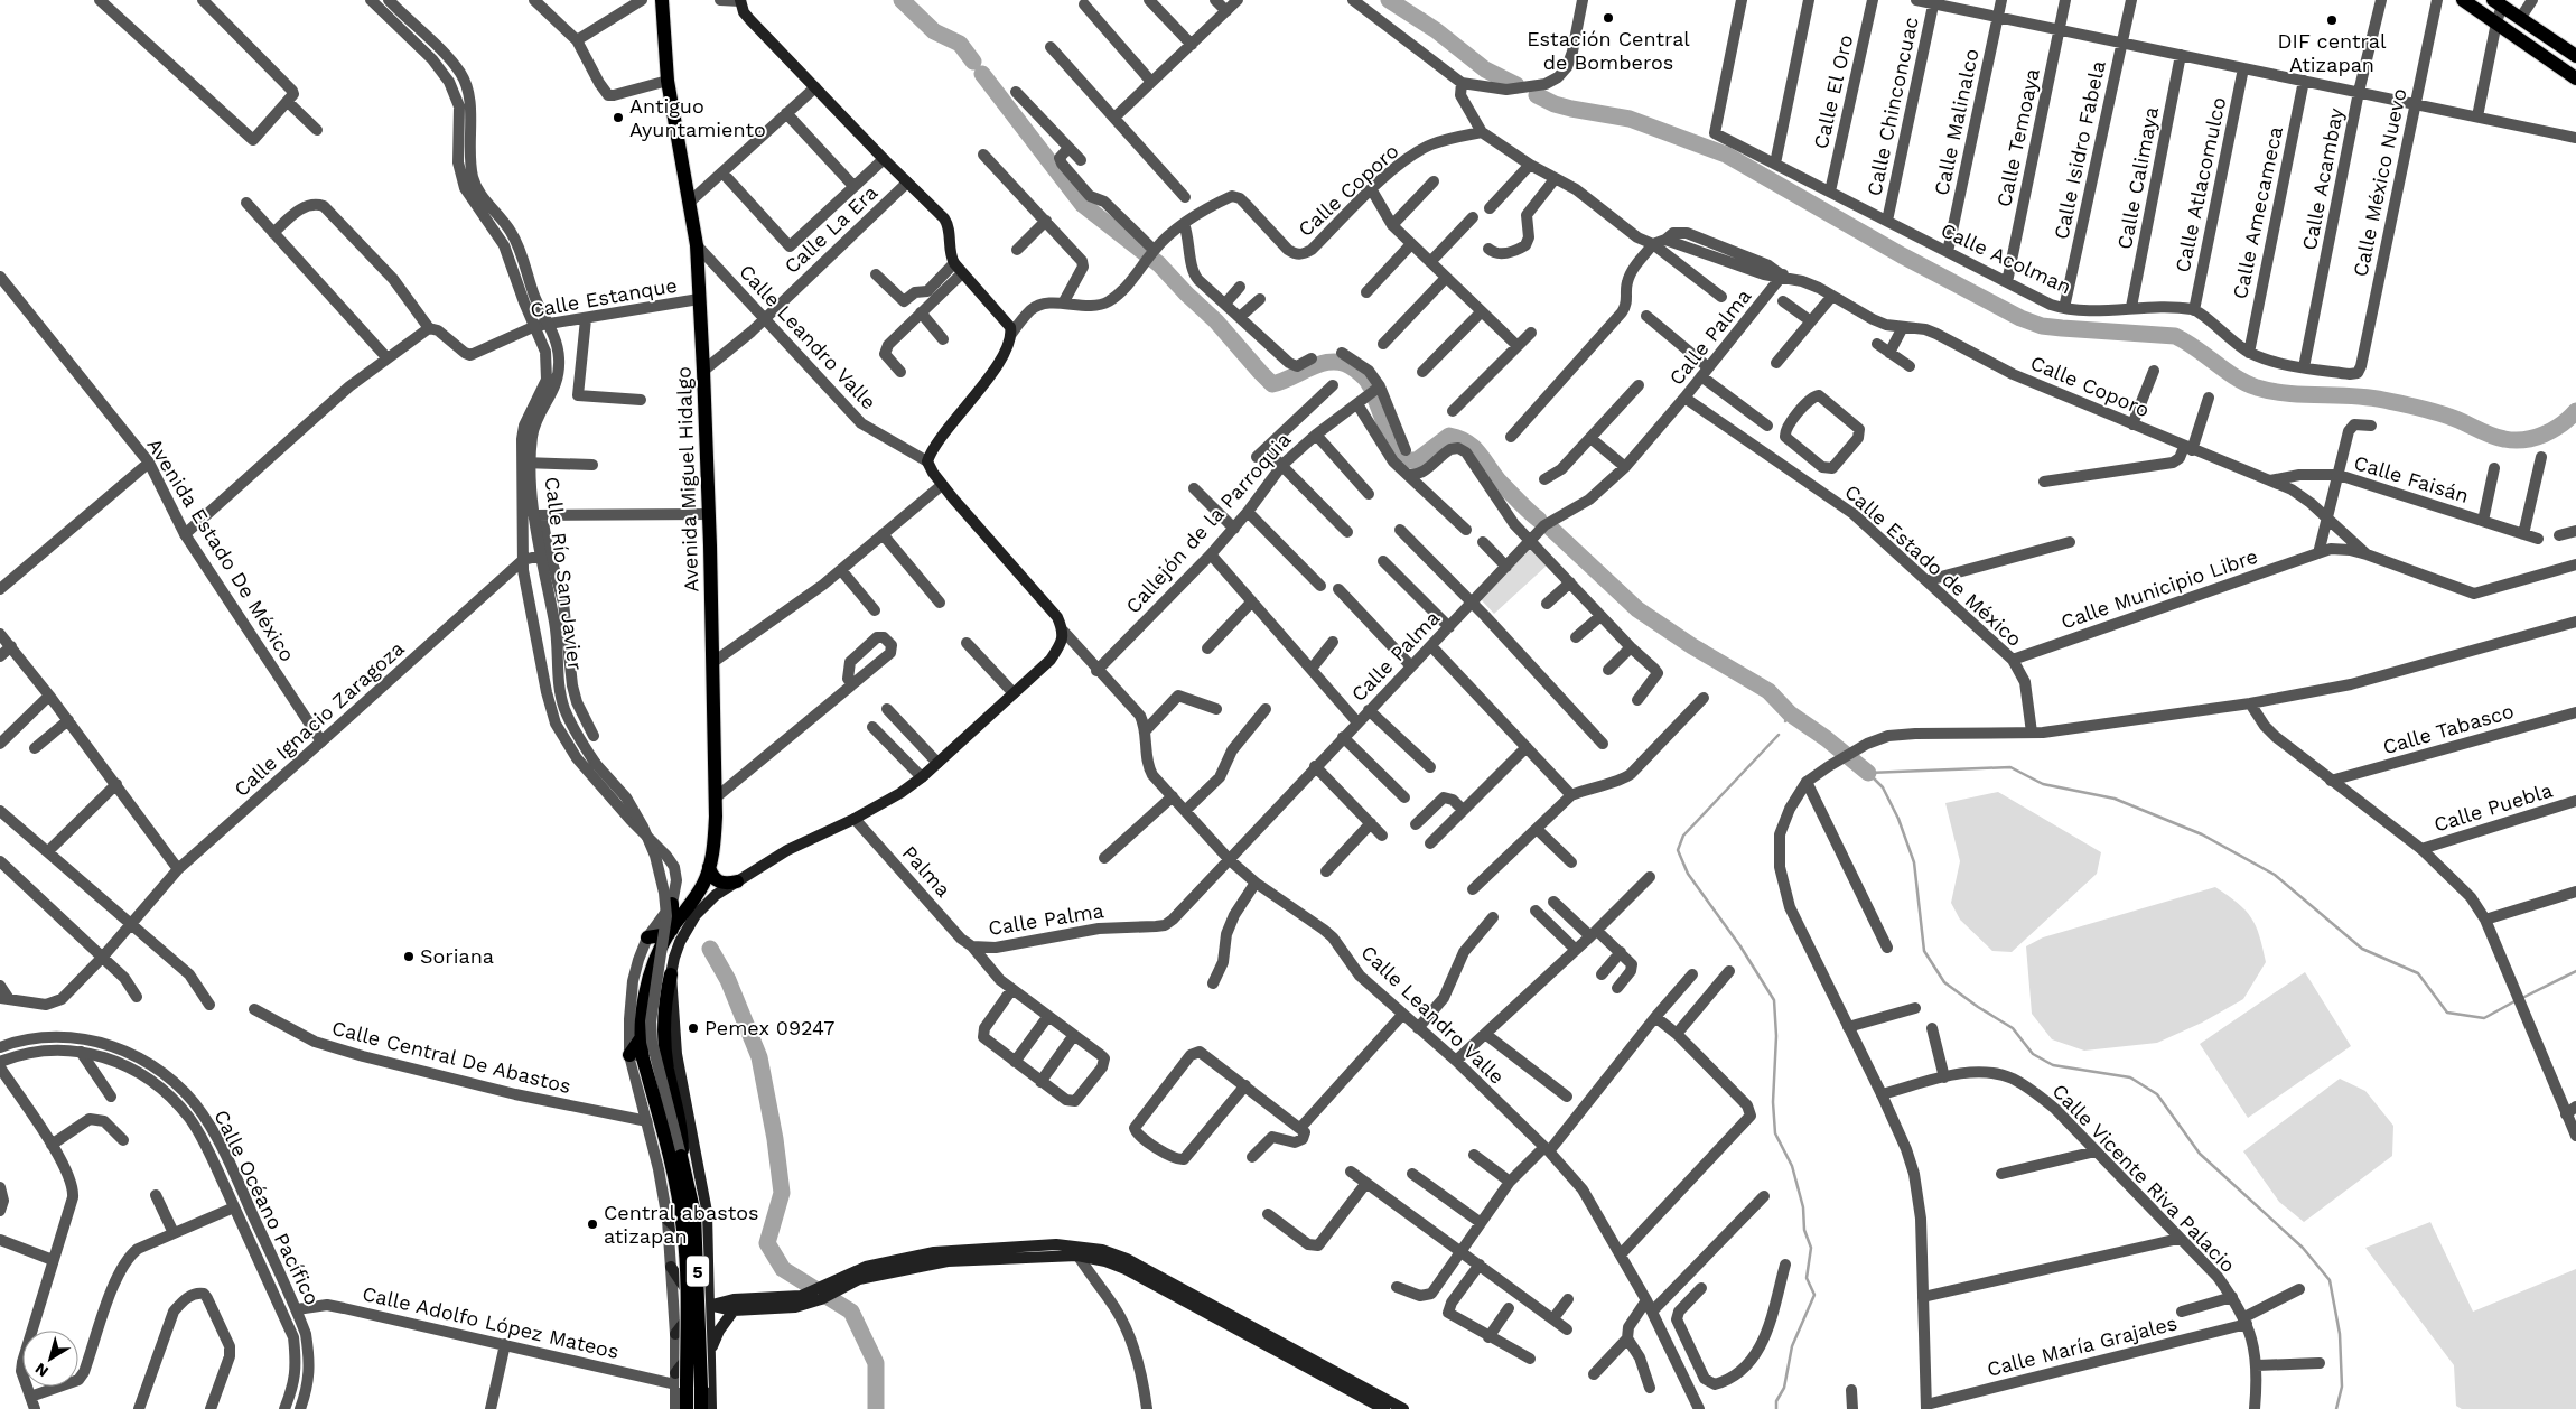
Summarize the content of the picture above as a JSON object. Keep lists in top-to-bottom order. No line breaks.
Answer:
{"streets":{"main road":["Avenida Miguel Hidalgo","5"],"street":["Calle El Oro","Calle Chinconcuac","Calle Malinalco","Calle Temoaya","Calle Isidro Fabela","Calle Calimaya","Calle Acambay","Calle México Nuevo","Calle Atlacomulco","Calle Coporo","Calle Amecameca","Calle La Era","Calle Acolman","Calle Estanque","Calle Leandro Valle","Calle Palma","Calle Faisán","Callejón de la Parroquia","Avenida Estado De México","Calle Estado de México","Calle Río San Javier","Calle Municipio Libre","Calle Ignacio Zaragoza","Calle Tabasco","Calle Puebla","Palma","Calle Central De Abastos","Calle Vicente Riva Palacio","Calle Océano Pacífico","Calle Adolfo López Mateos","Calle María Grajales"]},"crossings":[["Calle El Oro","Calle Acolman"],["Calle Chinconcuac","Calle Acolman"],["Calle Malinalco","Calle Acolman"],["Calle Temoaya","Calle Acolman"],["Calle Isidro Fabela","Calle Acolman"],["Calle Calimaya","Calle Acolman"],["Calle Acambay","Calle México Nuevo"],["Calle Atlacomulco","Calle Acolman"],["Calle Coporo","Calle Palma"],["Calle Coporo","Calle Faisán"],["Calle Coporo","Calle Municipio Libre"],["Calle La Era","Calle Leandro Valle"],["Calle La Era","Avenida Miguel Hidalgo"],["Calle Estanque","Avenida Miguel Hidalgo"],["Calle Estanque","Calle Río San Javier"],["Calle Leandro Valle","Calle Palma"],["Calle Leandro Valle","Avenida Miguel Hidalgo"],["Calle Leandro Valle","Callejón de la Parroquia"],["Calle Palma","Callejón de la Parroquia"],["Calle Palma","Calle Estado de México"],["Calle Palma","Palma"],["Avenida Miguel Hidalgo","Calle Río San Javier"],["Avenida Miguel Hidalgo","Calle Adolfo López Mateos"],["Avenida Estado De México","Calle Ignacio Zaragoza"],["Calle Estado de México","Calle Municipio Libre"],["Calle Río San Javier","Calle Ignacio Zaragoza"],["Calle Río San Javier","Calle Central De Abastos"],["Calle Río San Javier","Calle Adolfo López Mateos"],["Calle Vicente Riva Palacio","Calle María Grajales"],["Calle Océano Pacífico","Calle Adolfo López Mateos"]],"places":["Estación Central de Bomberos","DIF central Atizapan","Antiguo Ayuntamiento","Soriana","Pemex 09247","Central abastos atizapan"],"north":"bottom left"}
